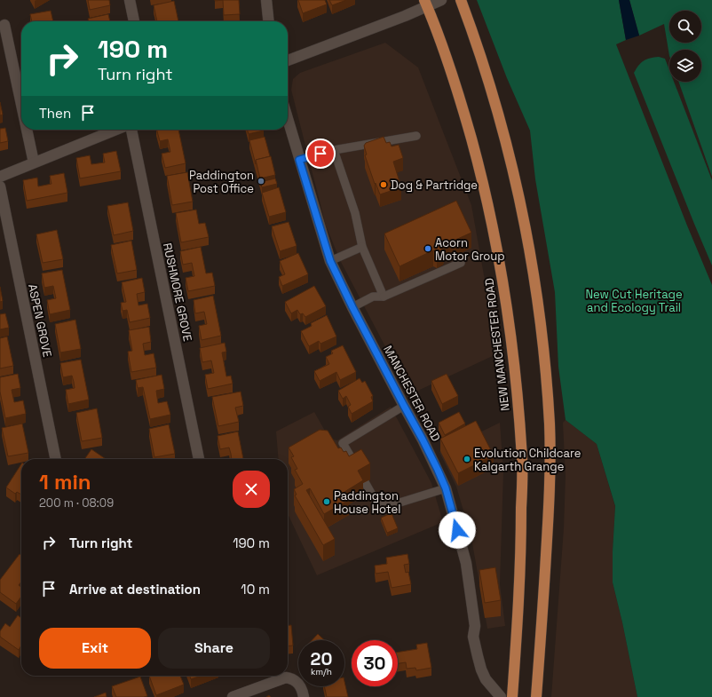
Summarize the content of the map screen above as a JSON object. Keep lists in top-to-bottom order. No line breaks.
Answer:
{"streets":{"main road":["NEW MANCHESTER ROAD"],"street":["RUSHMORE GROVE","ASPEN GROVE","MANCHESTER ROAD"]},"parks":["New Cut Heritage and Ecology Trail"],"places":["Paddington Post Office","Dog & Partridge","Acorn Motor Group","Evolution Childcare Kalgarth Grange","Paddington House Hotel"],"page":{"turn":["190 m","Turn right"],"then":"Then","heading":["1 min","200 m · 08:09"],"list":[{"name":"Turn right","value":"190 m"},{"name":"Arrive at destination","value":"10 m"}],"buttons":["Exit","Share"],"speed":"20 km/h","limit":"30"}}
